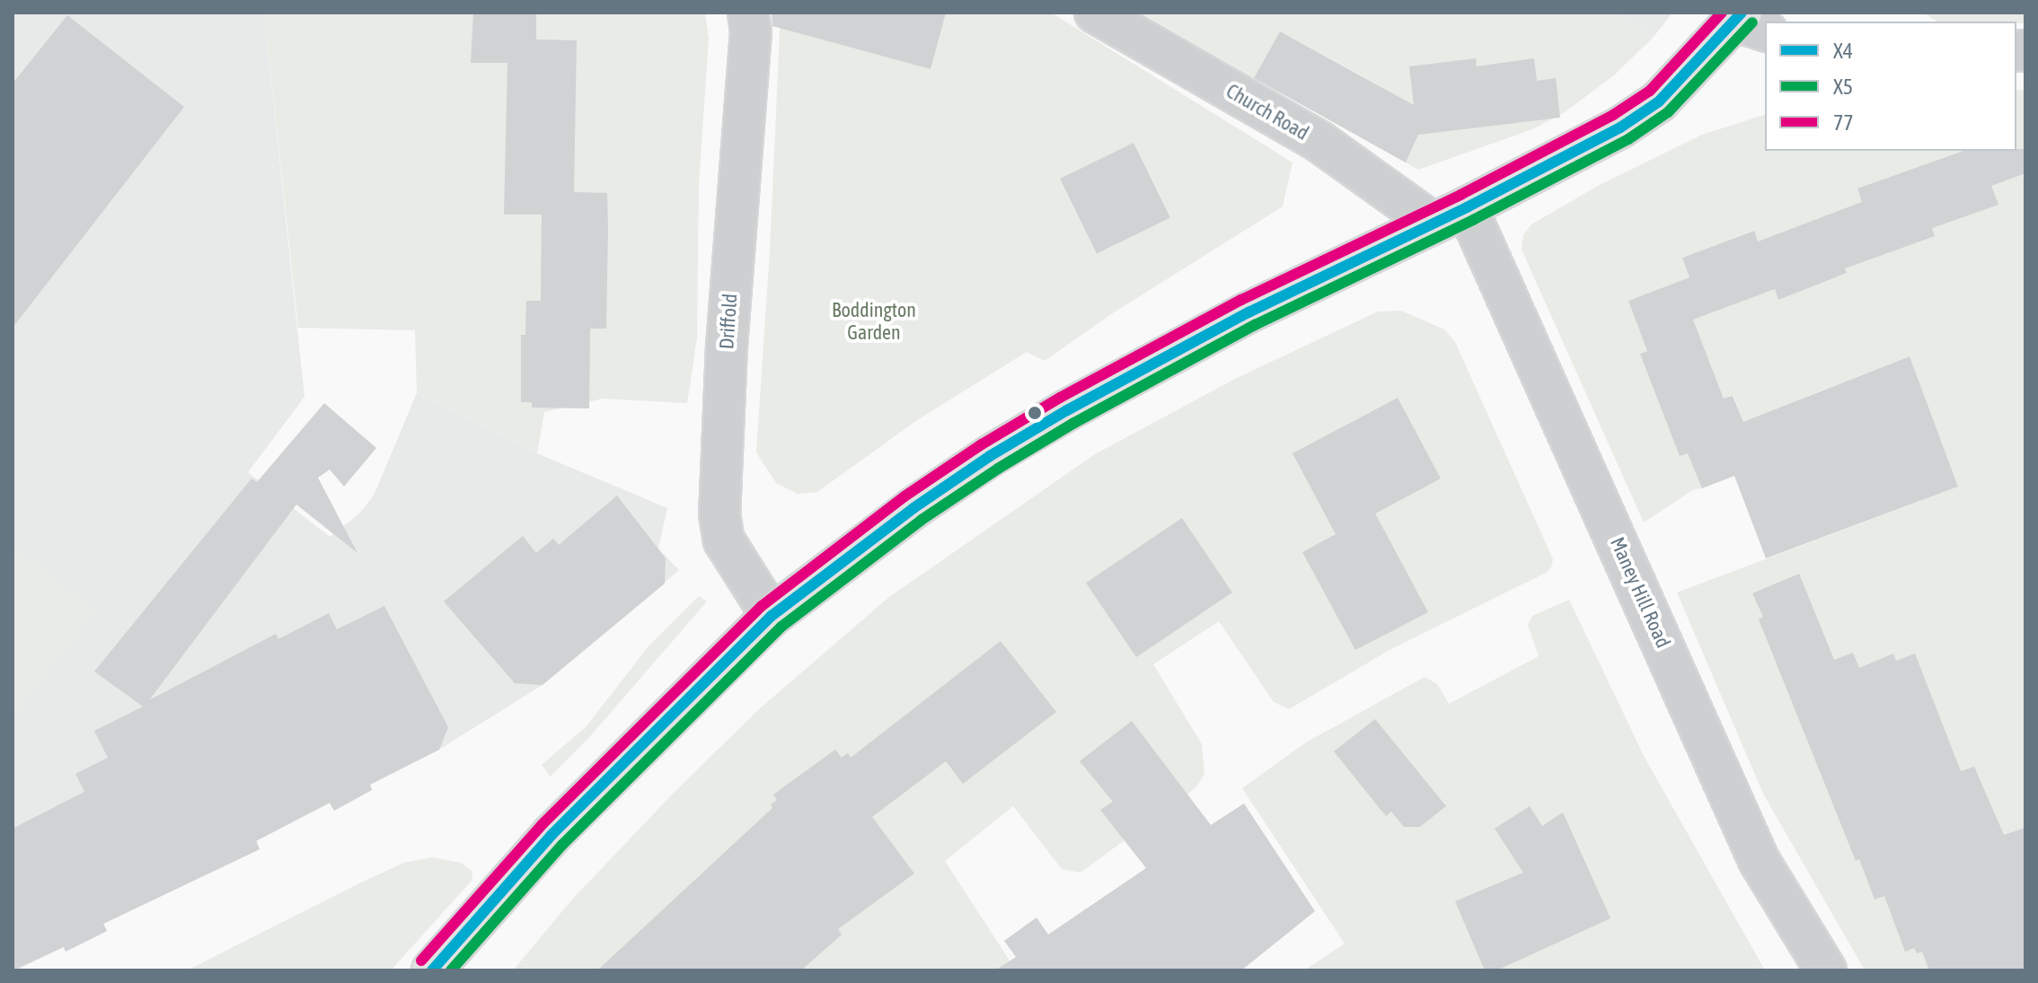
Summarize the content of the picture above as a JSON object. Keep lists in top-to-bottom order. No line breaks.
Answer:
{"streets":{"street":["Church Road","Driffold","Maney Hill Road"]},"crossings":[["Church Road","Maney Hill Road"]],"parks":["Boddington Garden"],"lines":["transit line X4","transit line 77","transit line X5"],"legend":["X4","X5","77"]}
